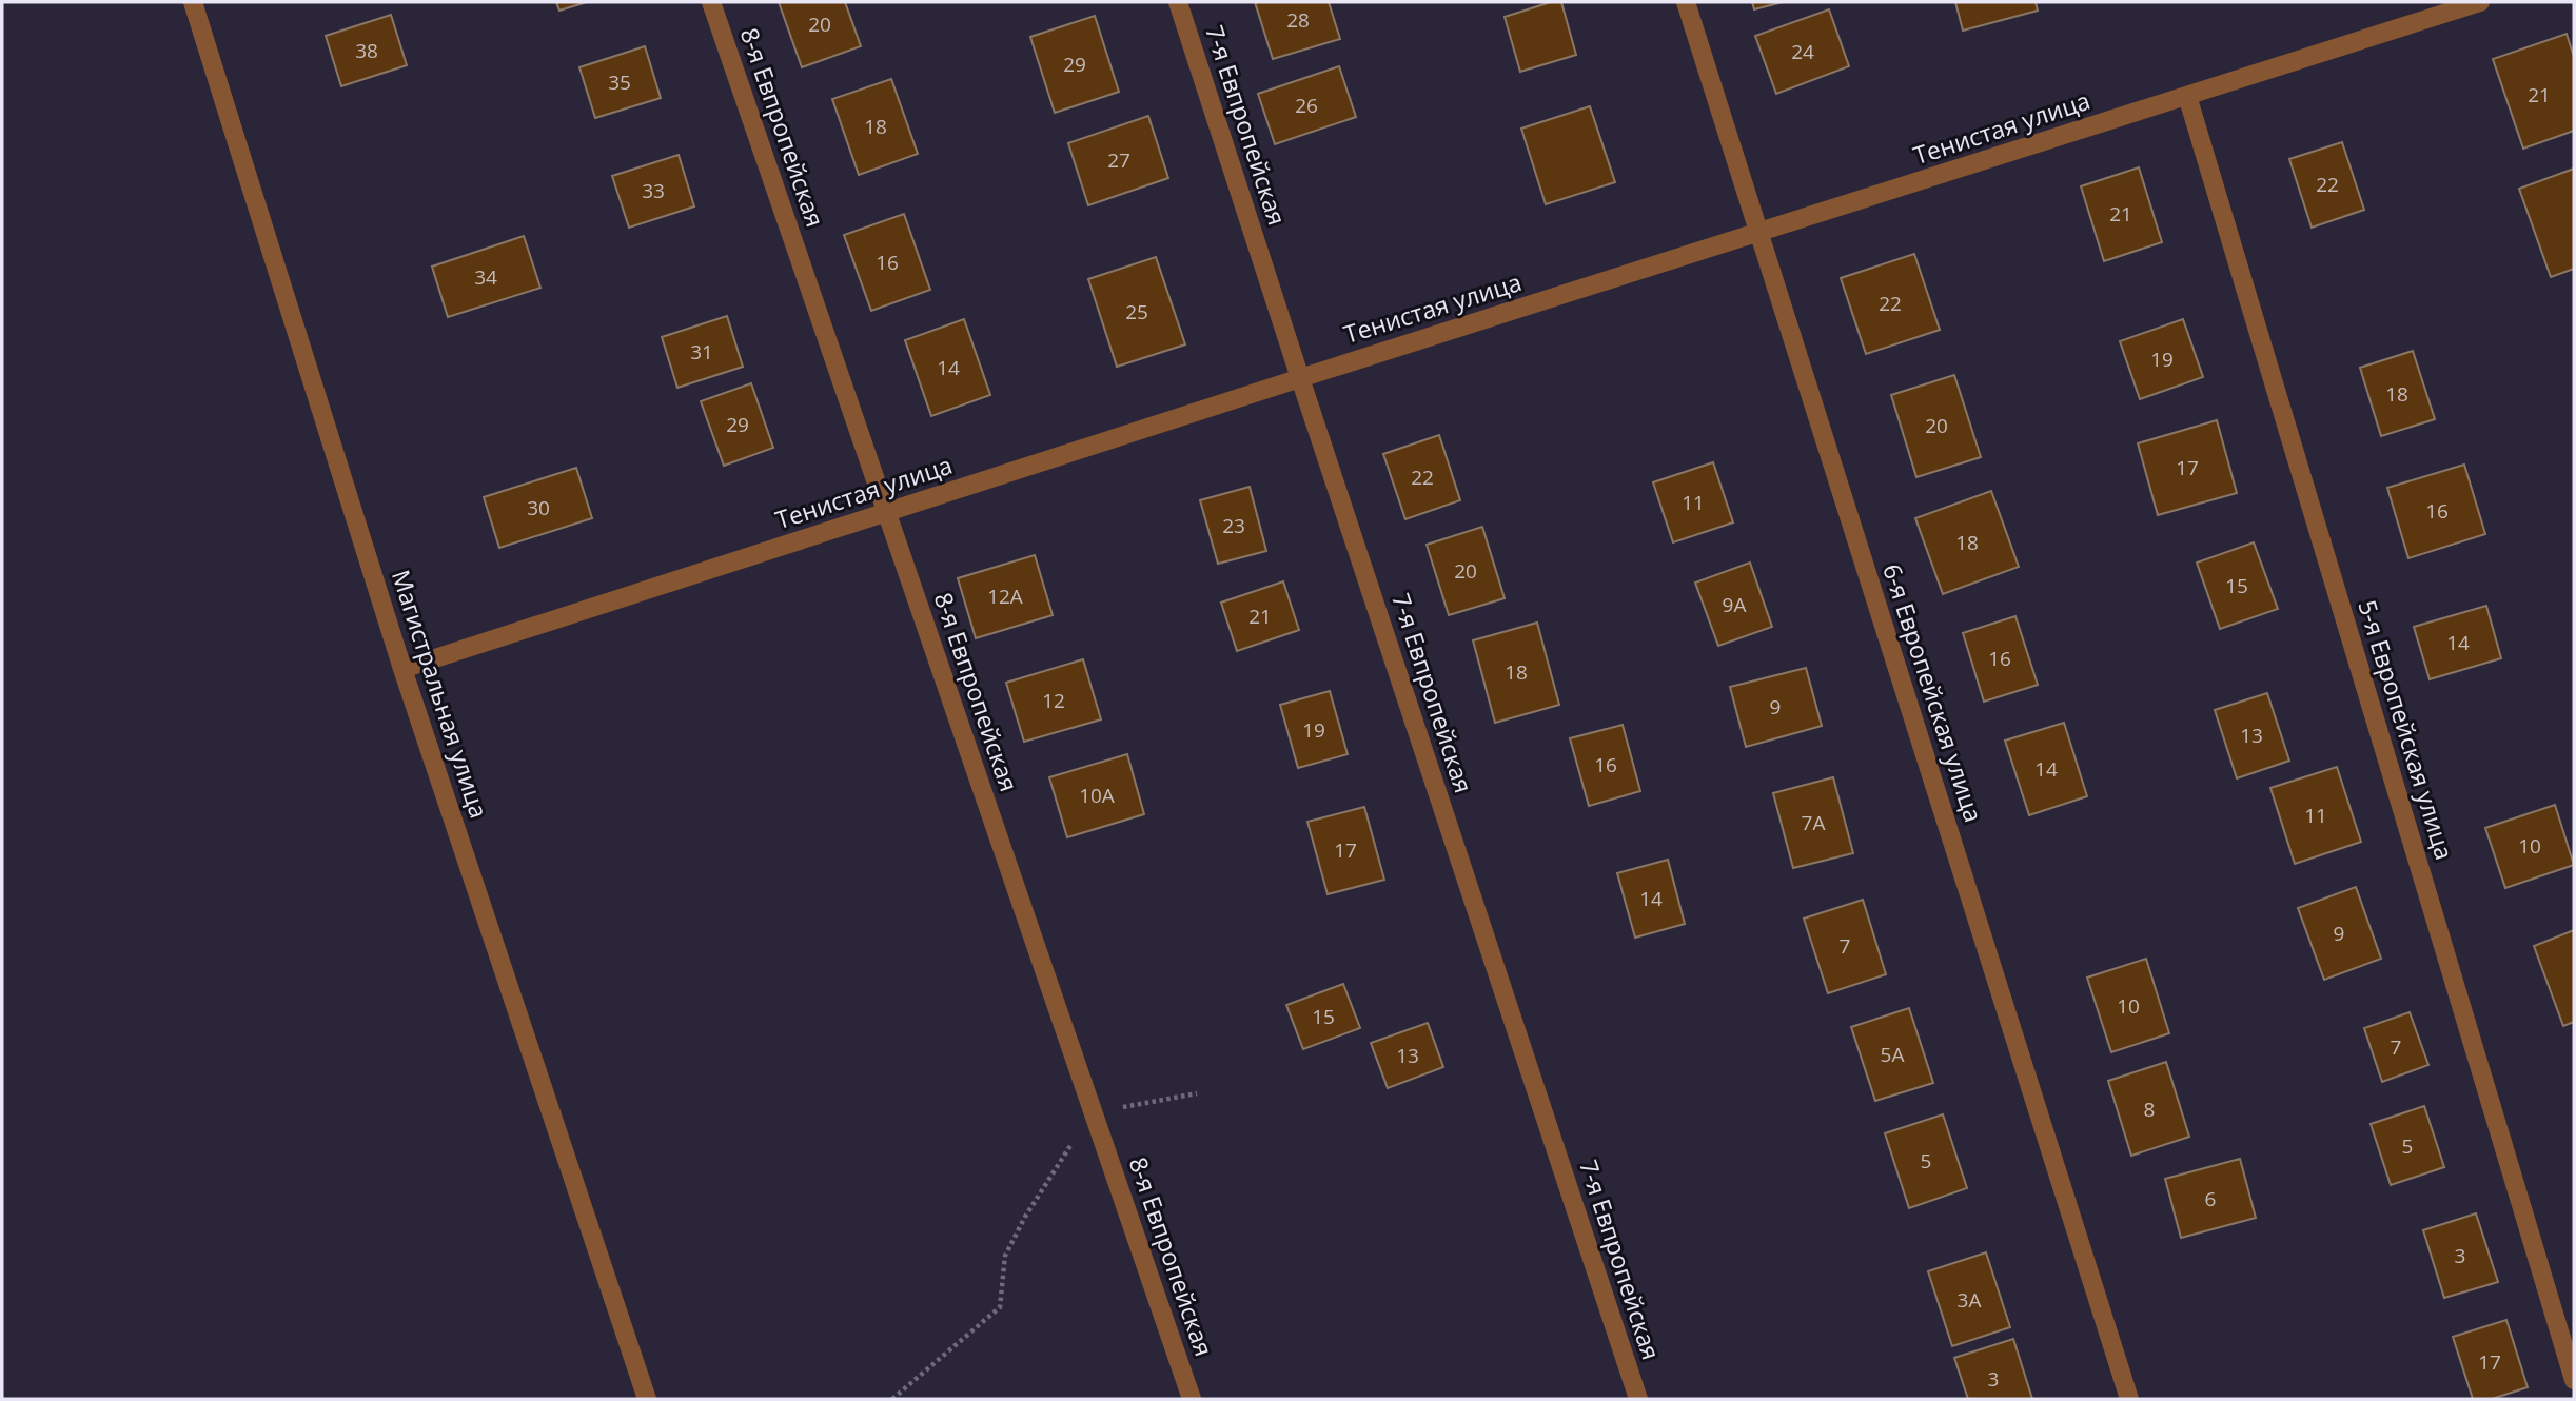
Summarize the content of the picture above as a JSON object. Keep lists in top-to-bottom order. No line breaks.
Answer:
{"streets":{"street":["7-я Евпропейская","8-я Евпропейская","Тенистая улица","6-я Европейская улица","Магистральная улица","5-я Европейская улица"]},"crossings":[["7-я Евпропейская","Тенистая улица"],["8-я Евпропейская","Тенистая улица"],["Тенистая улица","6-я Европейская улица"],["Тенистая улица","Магистральная улица"],["Тенистая улица","5-я Европейская улица"]],"house_numbers":["28","20","38","24","29","35","21","26","18","27","22","33","21","16","34","22","25","31","19","14","18","29","20","17","22","11","30","16","23","18","20","15","12А","9А","21","14","16","18","12","9","19","13","16","14","10А","11","7А","10","17","14","9","7","10","15","7","5А","13","8","5","5","6","3","3А","17","3"]}
